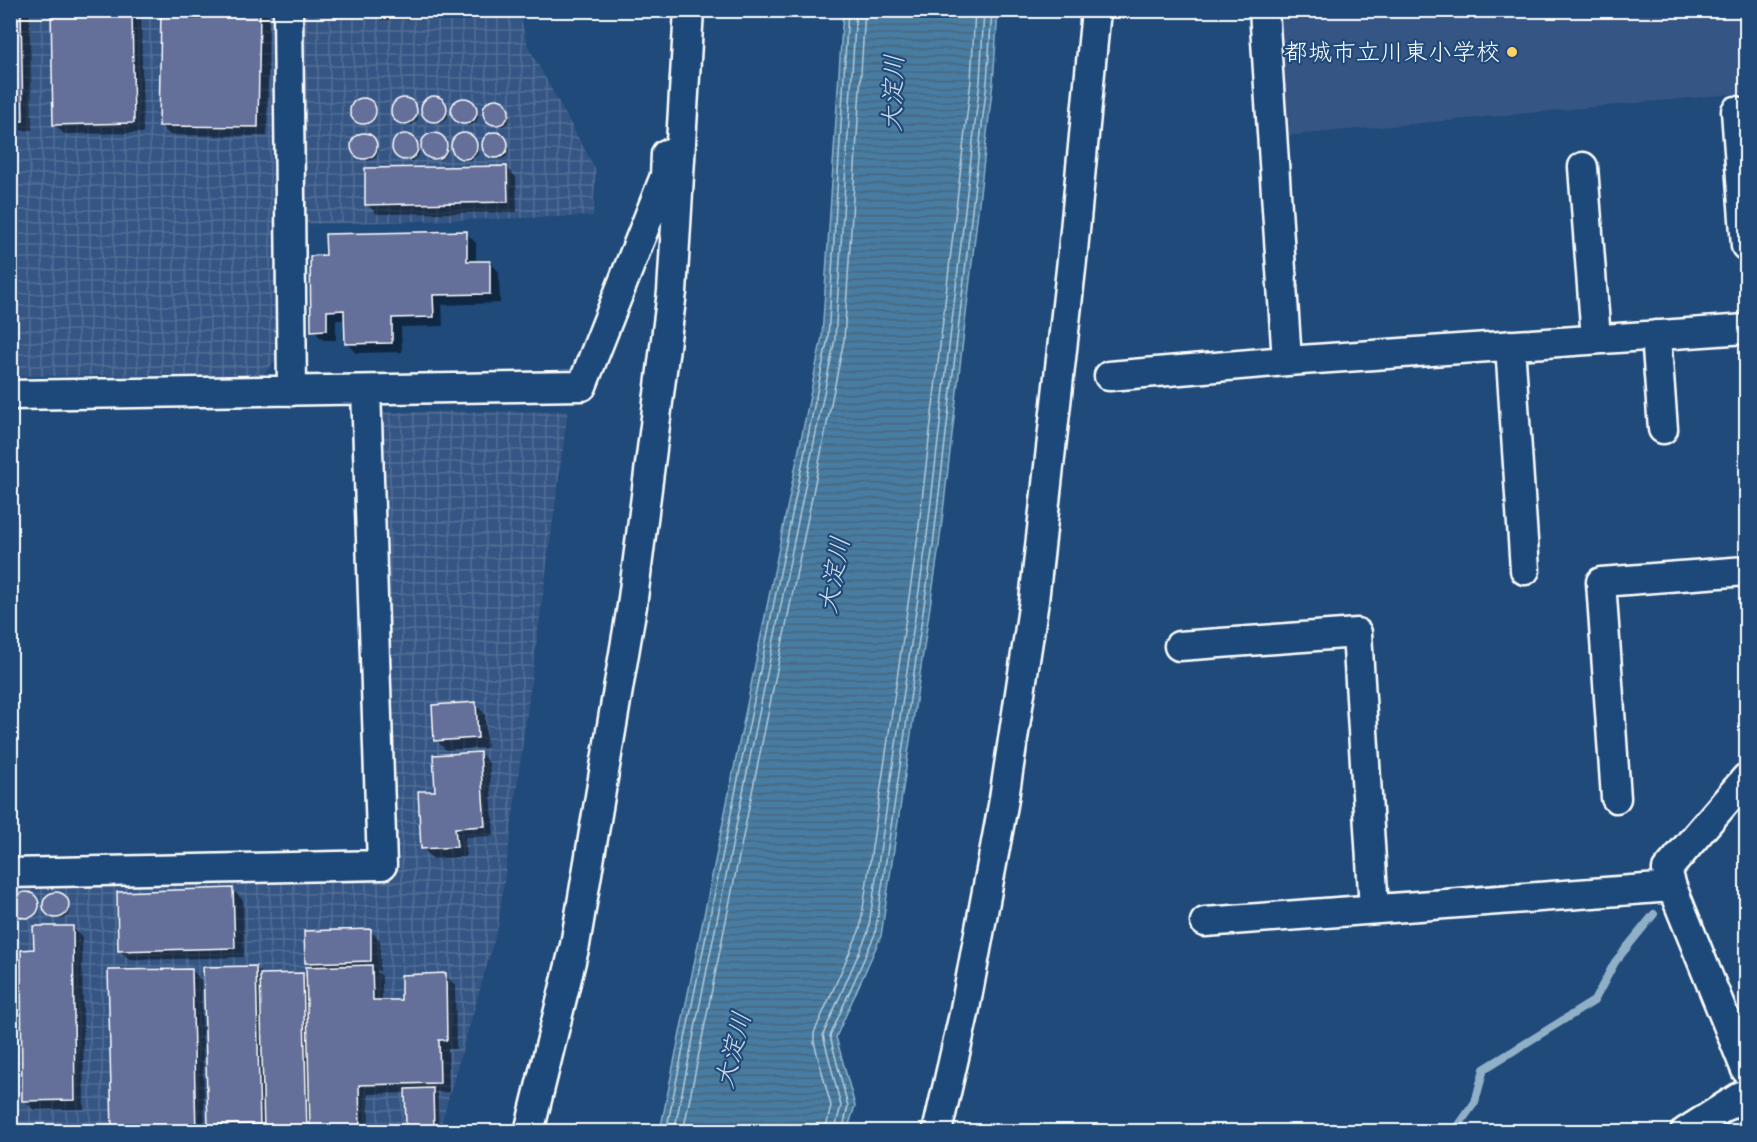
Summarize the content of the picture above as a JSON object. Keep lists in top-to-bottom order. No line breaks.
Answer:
{"water":["大淀川"],"places":["都城市立川東小学校"]}
